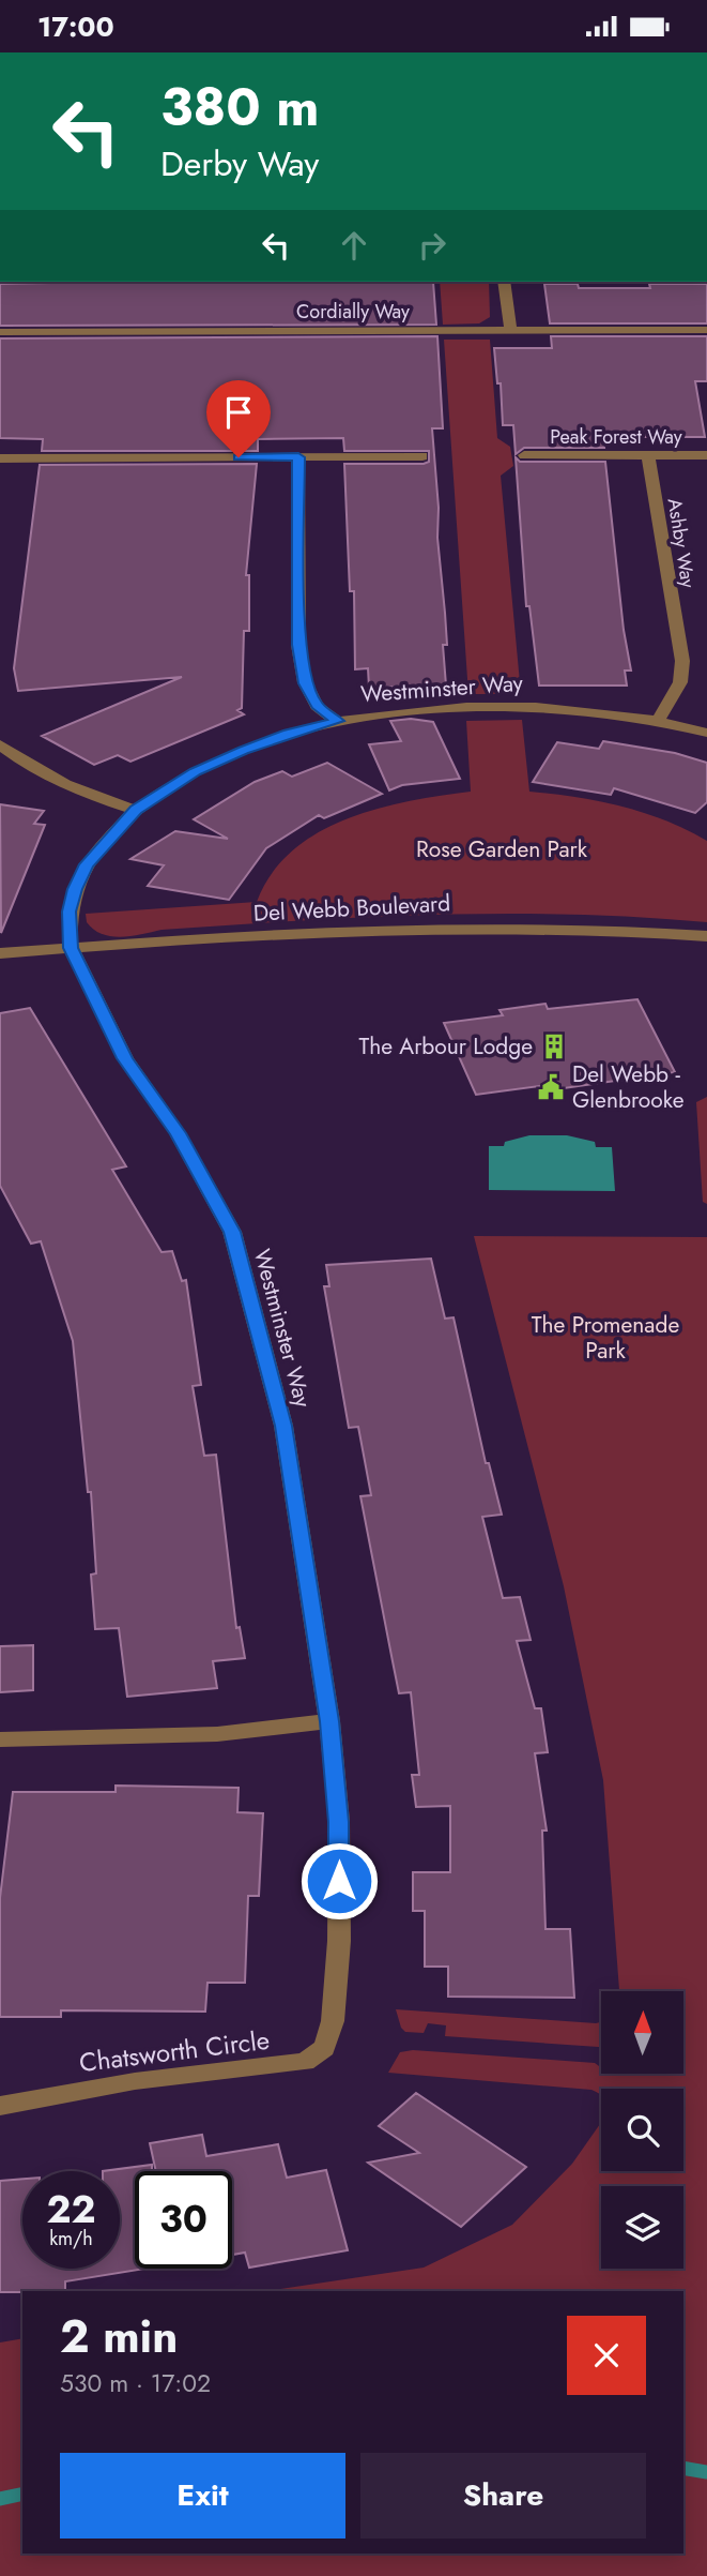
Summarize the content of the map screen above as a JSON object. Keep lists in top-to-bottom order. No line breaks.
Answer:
{"streets":{"street":["Cordially Way","Peak Forest Way","Ashby Way","Westminster Way","Del Webb Boulevard","Chatsworth Circle"]},"crossings":[["Peak Forest Way","Ashby Way"],["Ashby Way","Westminster Way"],["Westminster Way","Del Webb Boulevard"],["Westminster Way","Chatsworth Circle"]],"parks":["Rose Garden Park","The Promenade Park"],"places":{"building":["The Arbour Lodge"],"public building":["Del Webb - Glenbrooke"]},"north":"top","page":{"status":"17:00","turn":["380 m","Derby Way"],"speed":"22 km/h","limit":"30","heading":["2 min","530 m · 17:02"],"buttons":["Exit","Share"]}}
